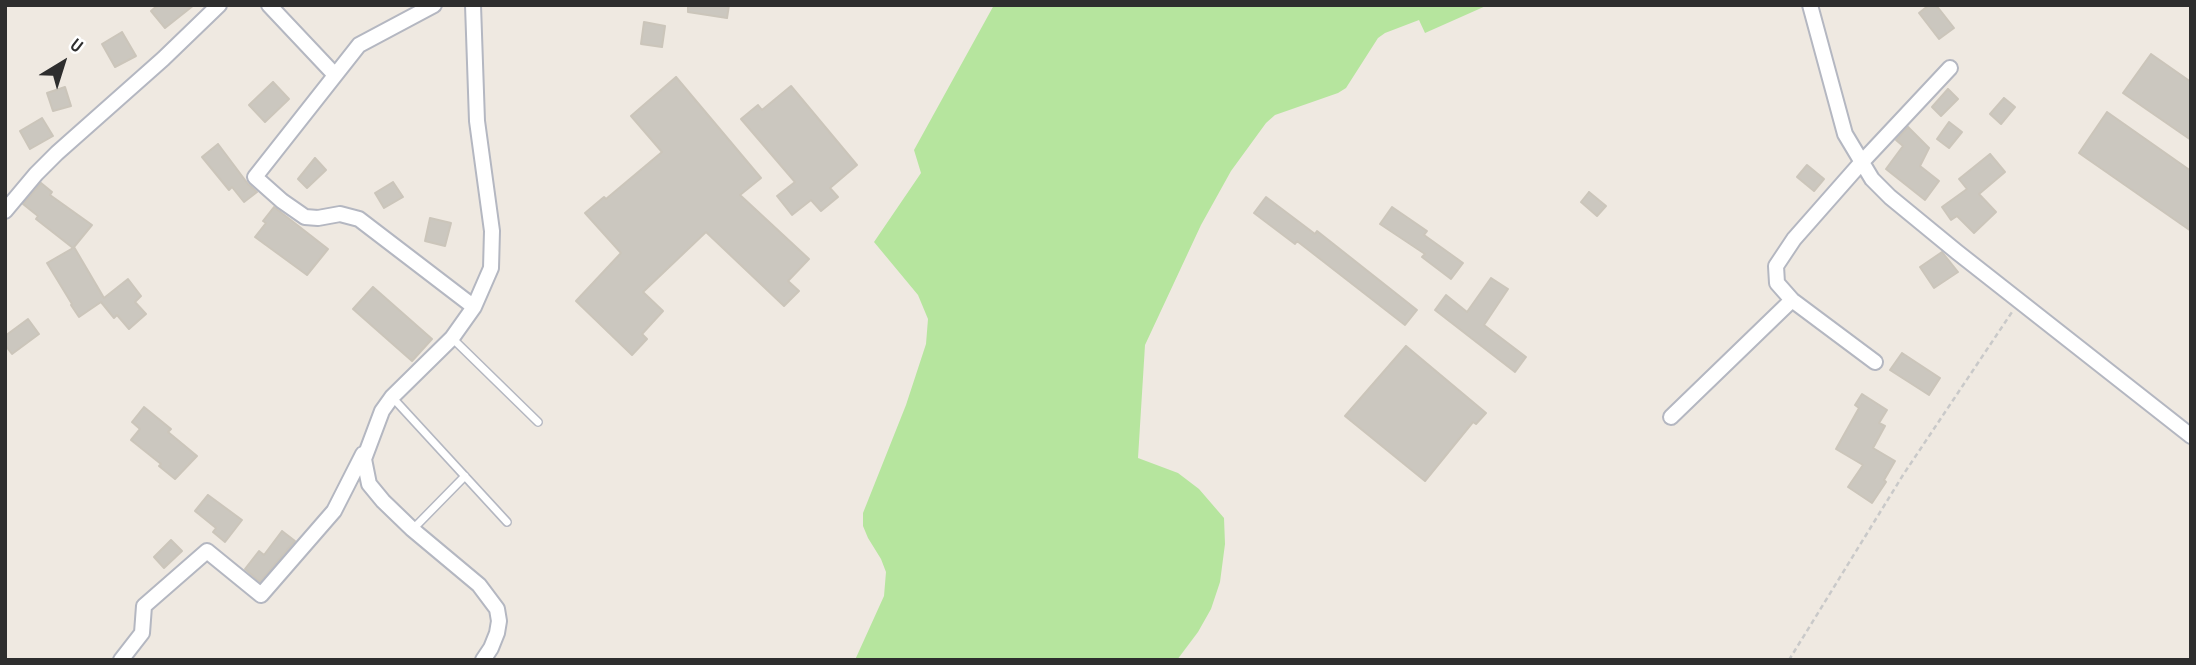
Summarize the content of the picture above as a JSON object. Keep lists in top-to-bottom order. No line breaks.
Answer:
{"north":"top right"}
